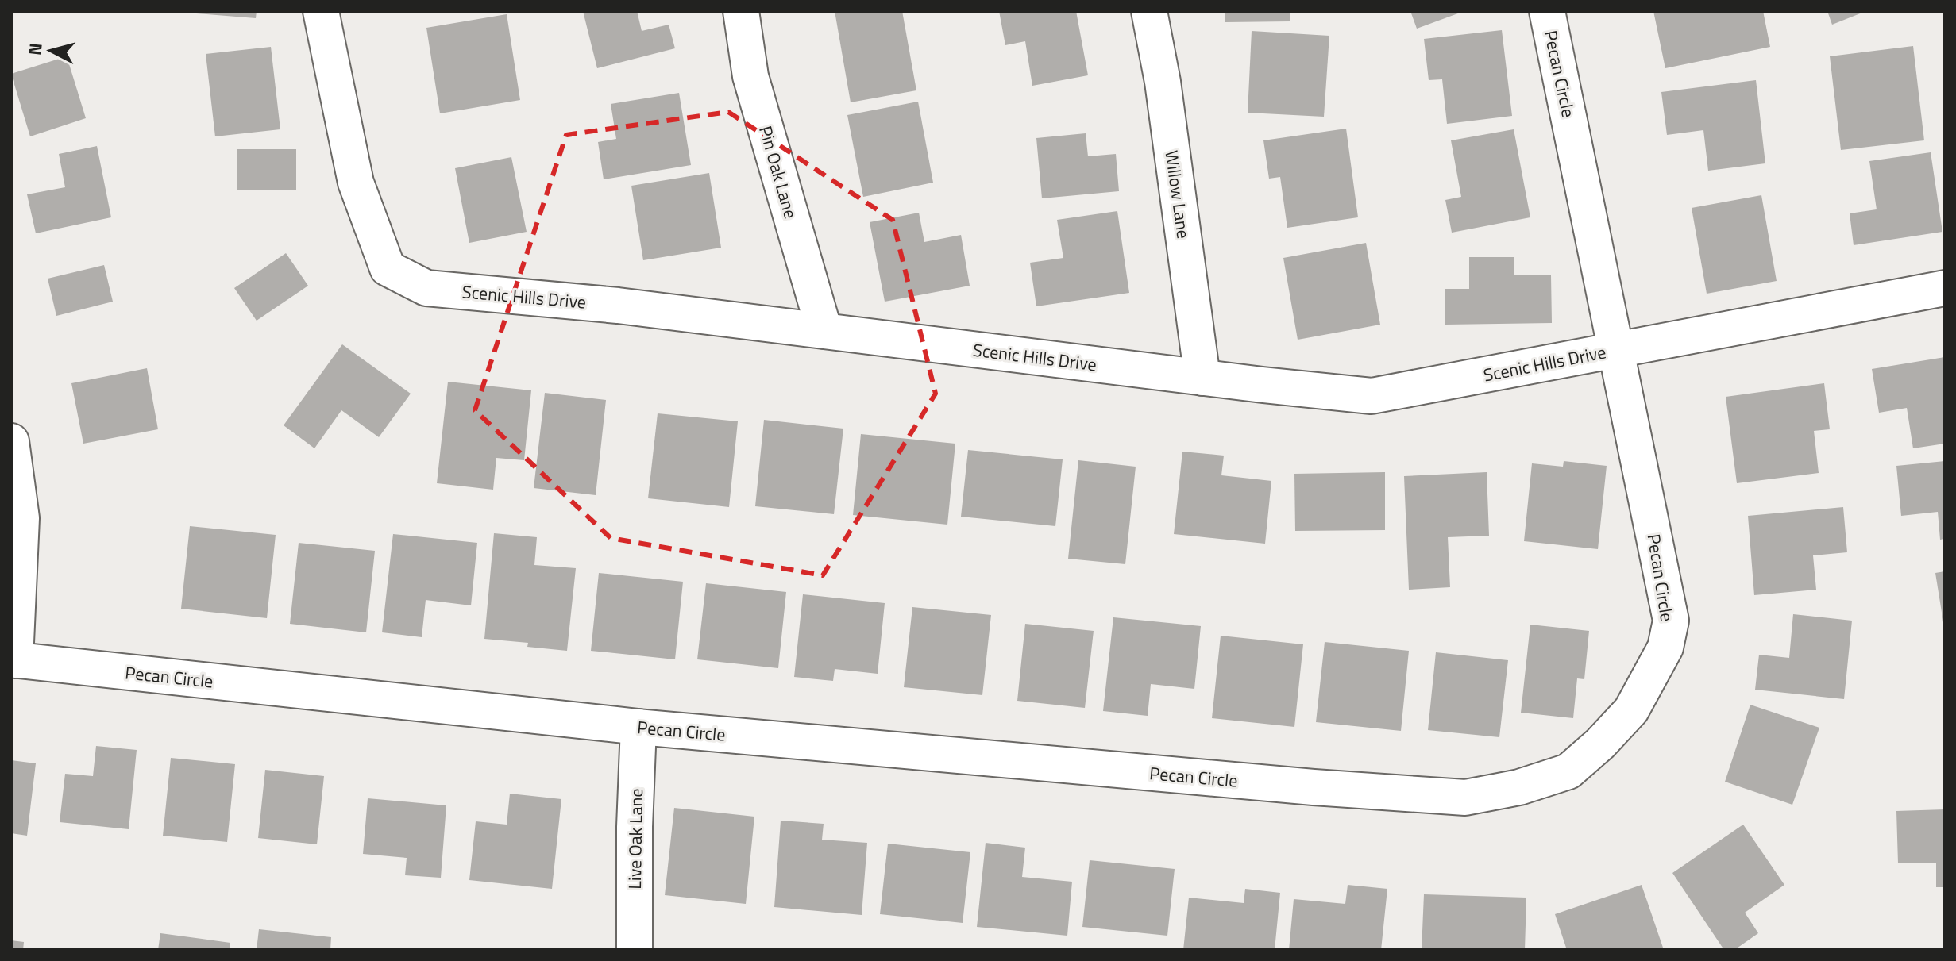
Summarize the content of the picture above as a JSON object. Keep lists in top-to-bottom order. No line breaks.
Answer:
{"streets":{"street":["Pecan Circle","Pin Oak Lane","Willow Lane","Scenic Hills Drive","Live Oak Lane"]},"crossings":[["Pecan Circle","Scenic Hills Drive"],["Pecan Circle","Live Oak Lane"],["Pin Oak Lane","Scenic Hills Drive"],["Willow Lane","Scenic Hills Drive"]],"north":"left"}
